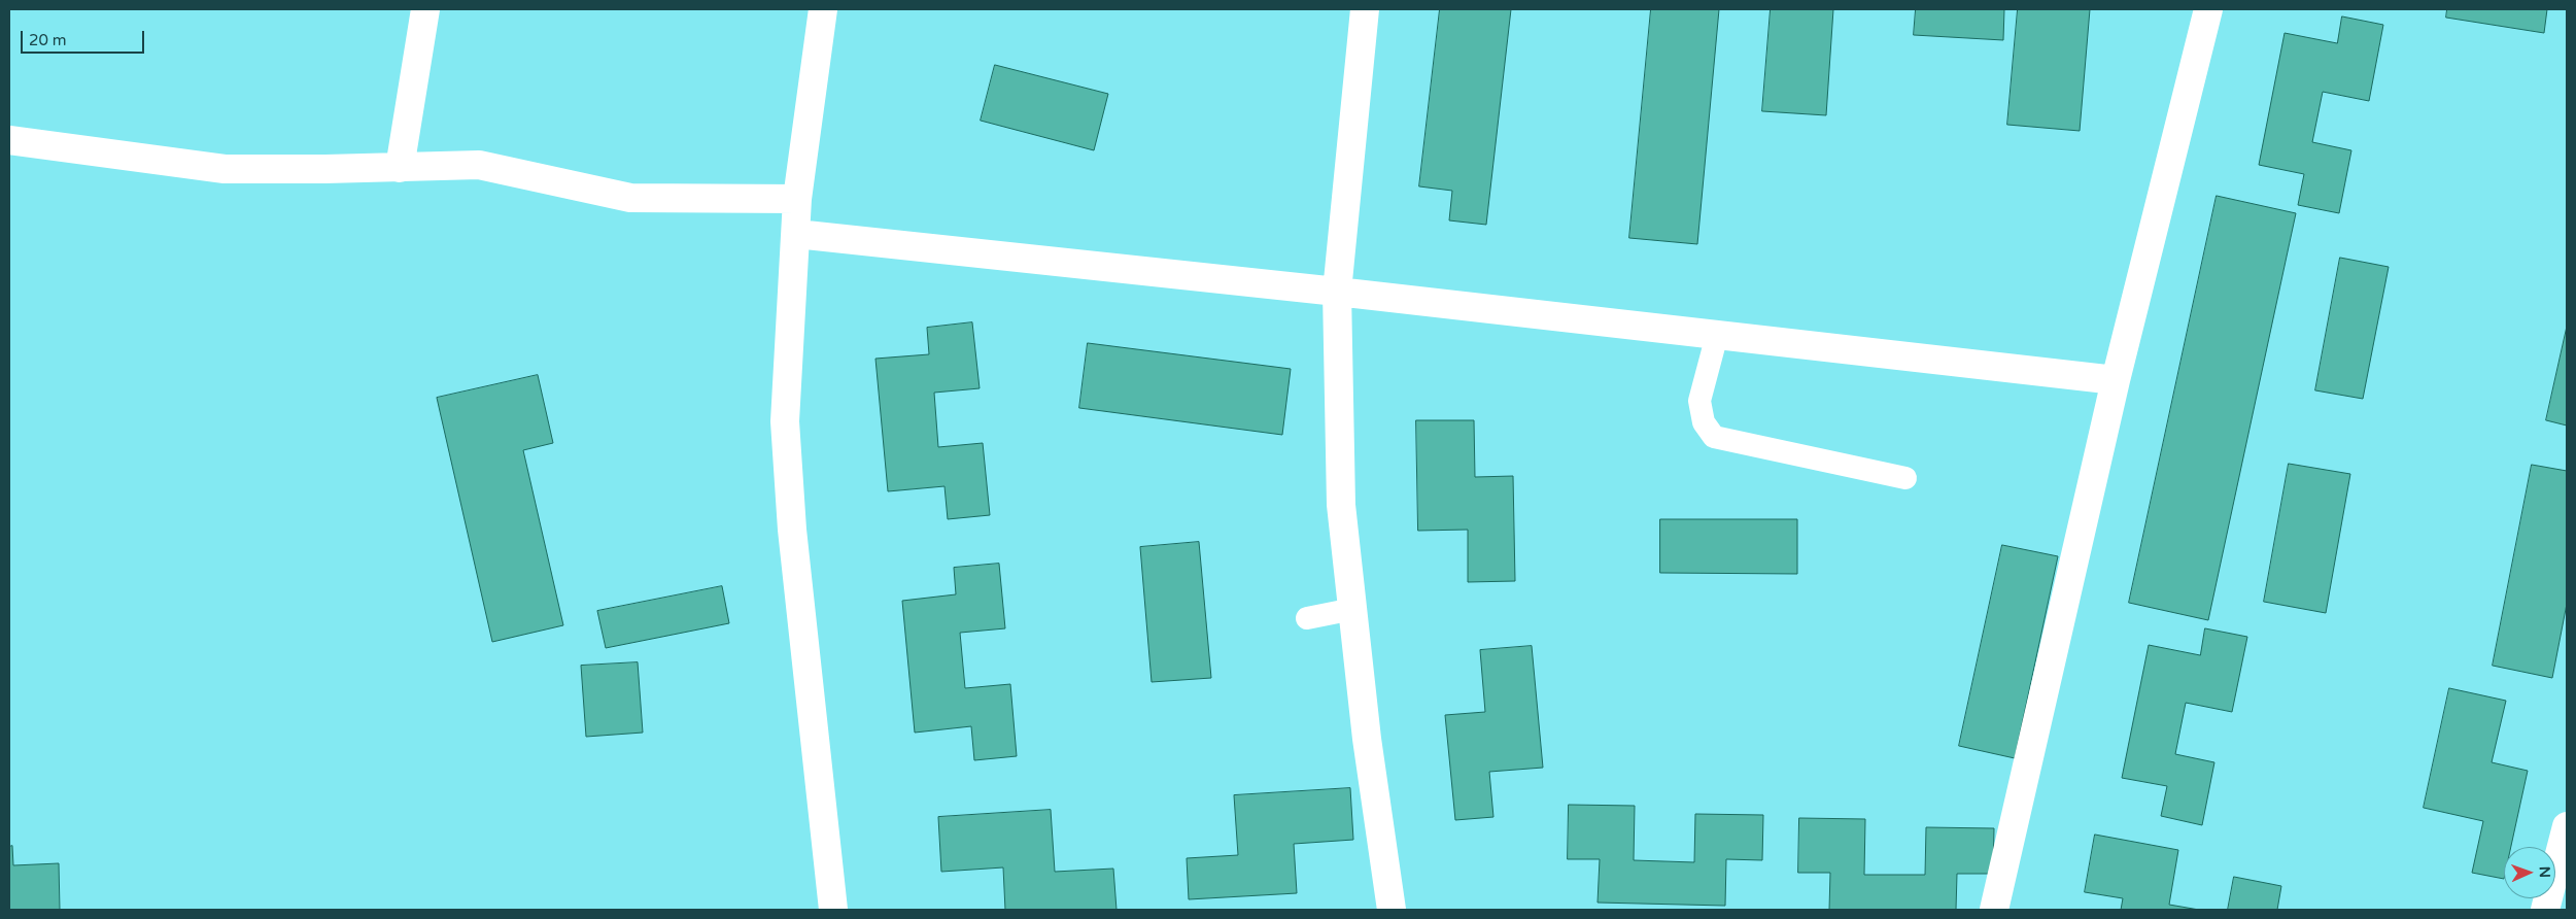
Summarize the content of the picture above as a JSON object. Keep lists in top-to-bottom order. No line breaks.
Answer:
{"scale_bar":"20 m","north":"right"}
